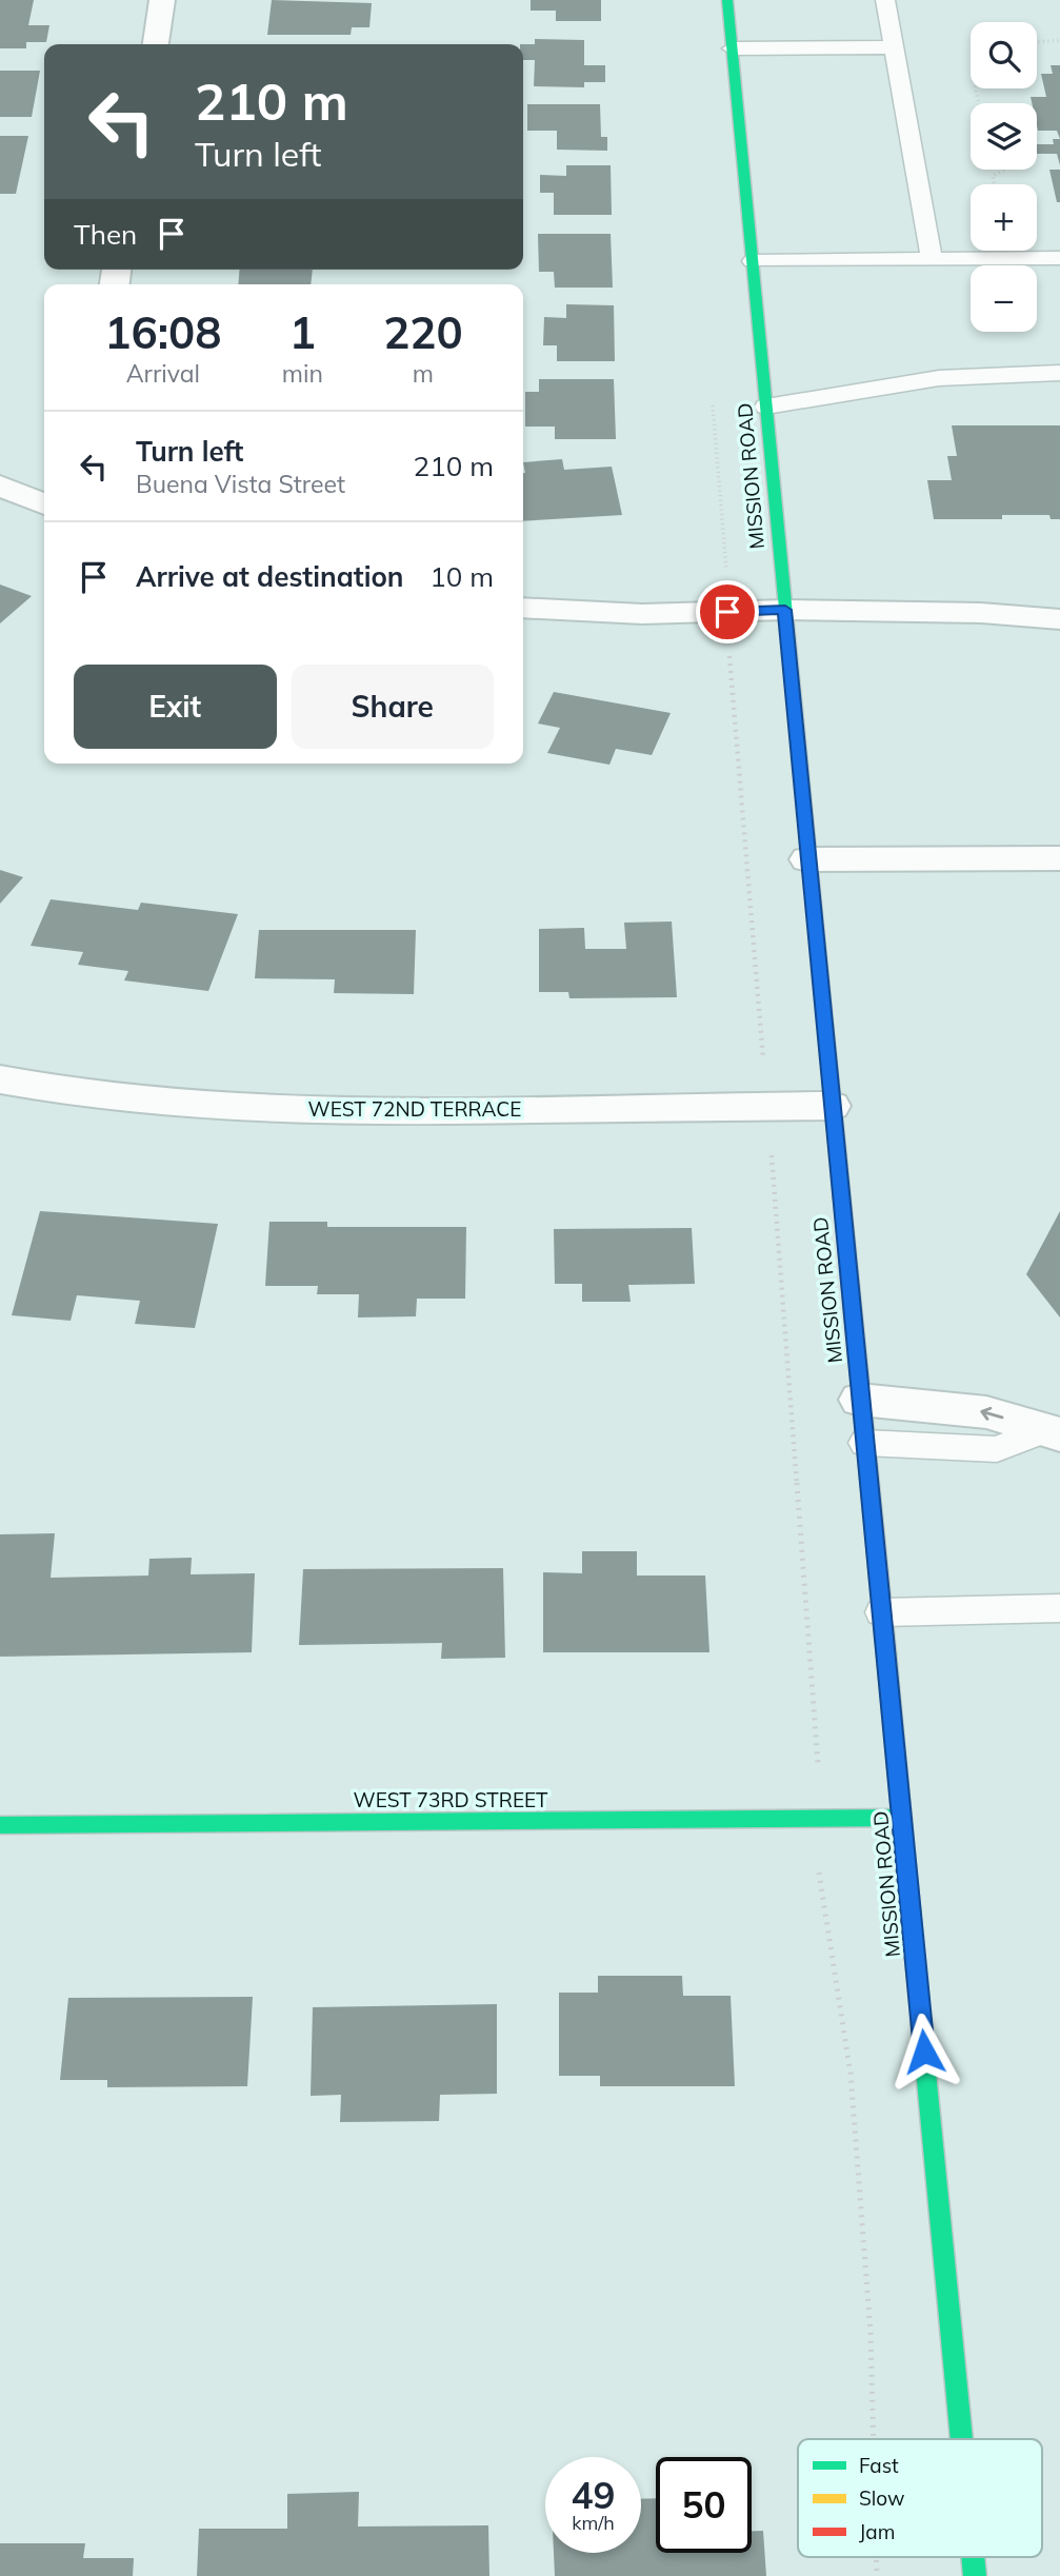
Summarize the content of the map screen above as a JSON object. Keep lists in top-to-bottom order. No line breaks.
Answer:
{"streets":{"main road":["MISSION ROAD","WEST 73RD STREET"],"street":["WEST 72ND TERRACE"]},"crossings":[["MISSION ROAD","WEST 72ND TERRACE"],["MISSION ROAD","WEST 73RD STREET"]],"legend":["Fast","Slow","Jam"],"page":{"map_buttons":["+","−"],"turn":["210 m","Turn left"],"then":"Then","eta":["16:08","Arrival","1","min","220","m"],"list":[{"name":"Turn left","note":"Buena Vista Street","value":"210 m"},{"name":"Arrive at destination","value":"10 m"}],"buttons":["Exit","Share"],"speed":"49 km/h","limit":"50"}}
